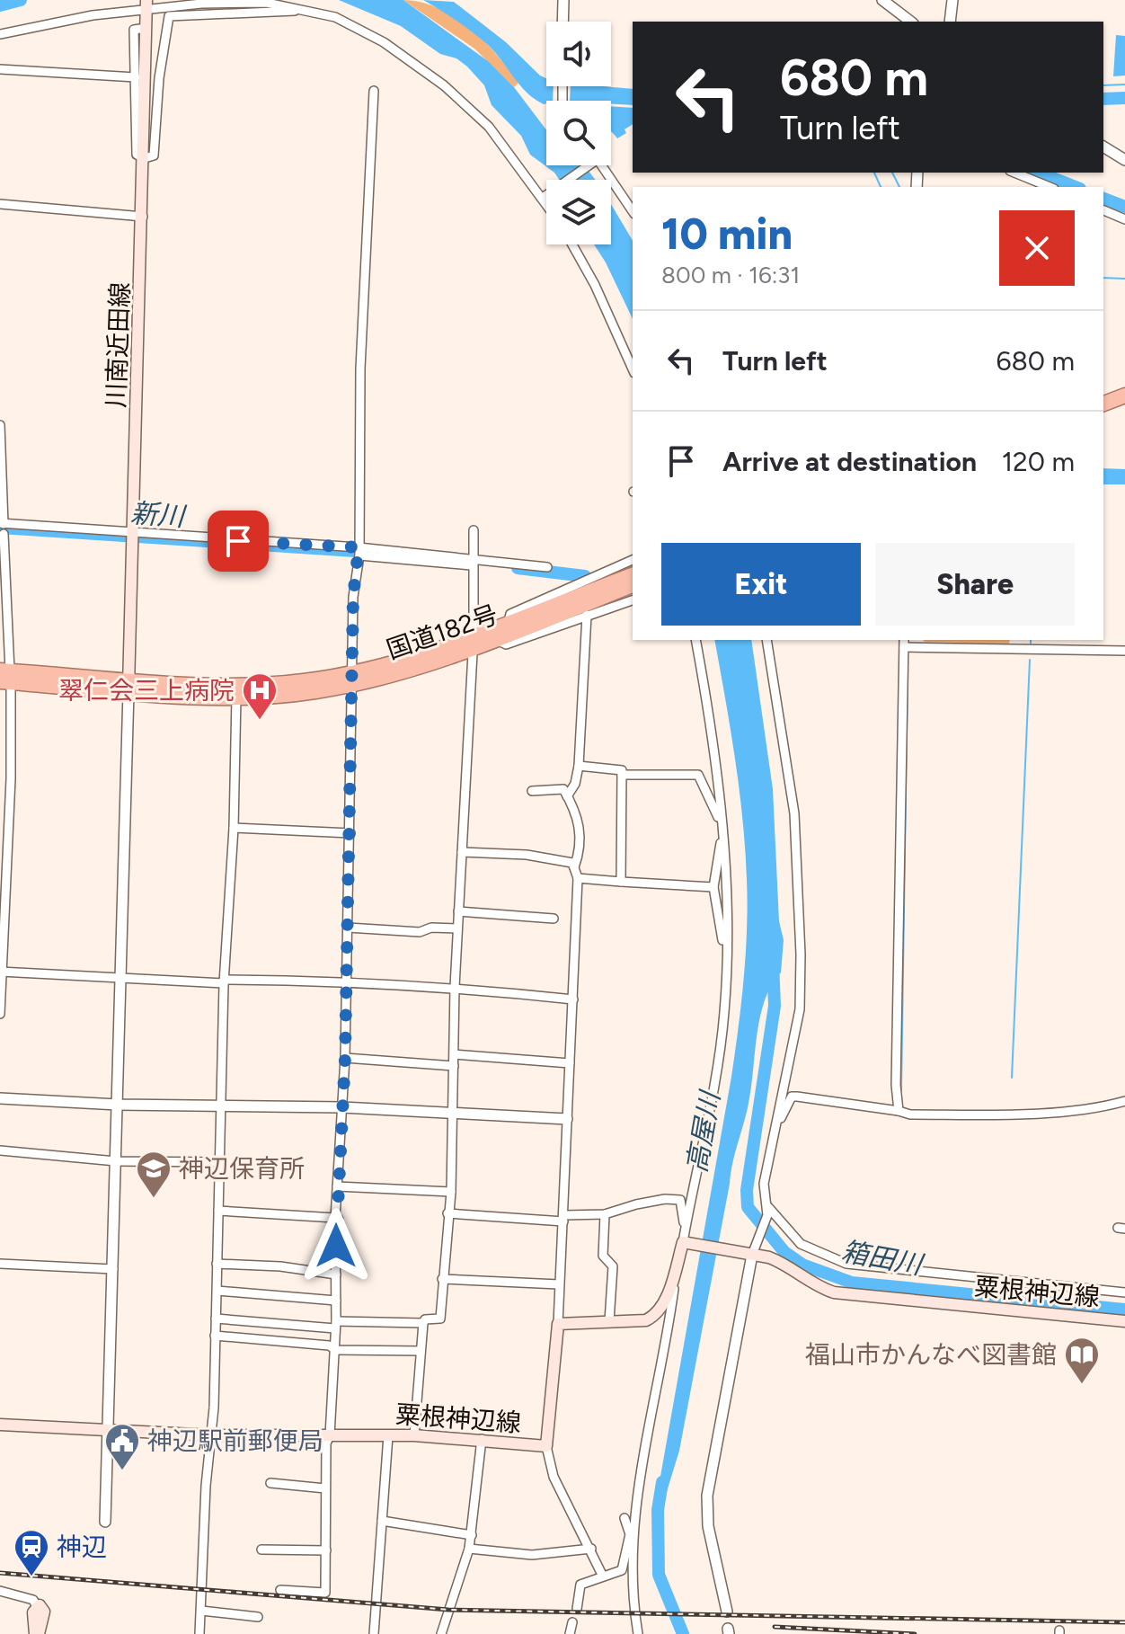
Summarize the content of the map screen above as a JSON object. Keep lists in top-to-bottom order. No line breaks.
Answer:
{"streets":{"highway":["国道182号"],"main road":["川南近田線","粟根神辺線"]},"crossings":[["川南近田線","国道182号"]],"water":["新川","高屋川","箱田川"],"places":{"hospital":["翠仁会三上病院"],"school or university":["神辺保育所"],"library":["福山市かんなべ図書館"],"public building":["神辺駅前郵便局"],"station":["神辺"]},"page":{"turn":["680 m","Turn left"],"heading":["10 min","800 m · 16:31"],"list":[{"name":"Turn left","value":"680 m"},{"name":"Arrive at destination","value":"120 m"}],"buttons":["Exit","Share"]}}
